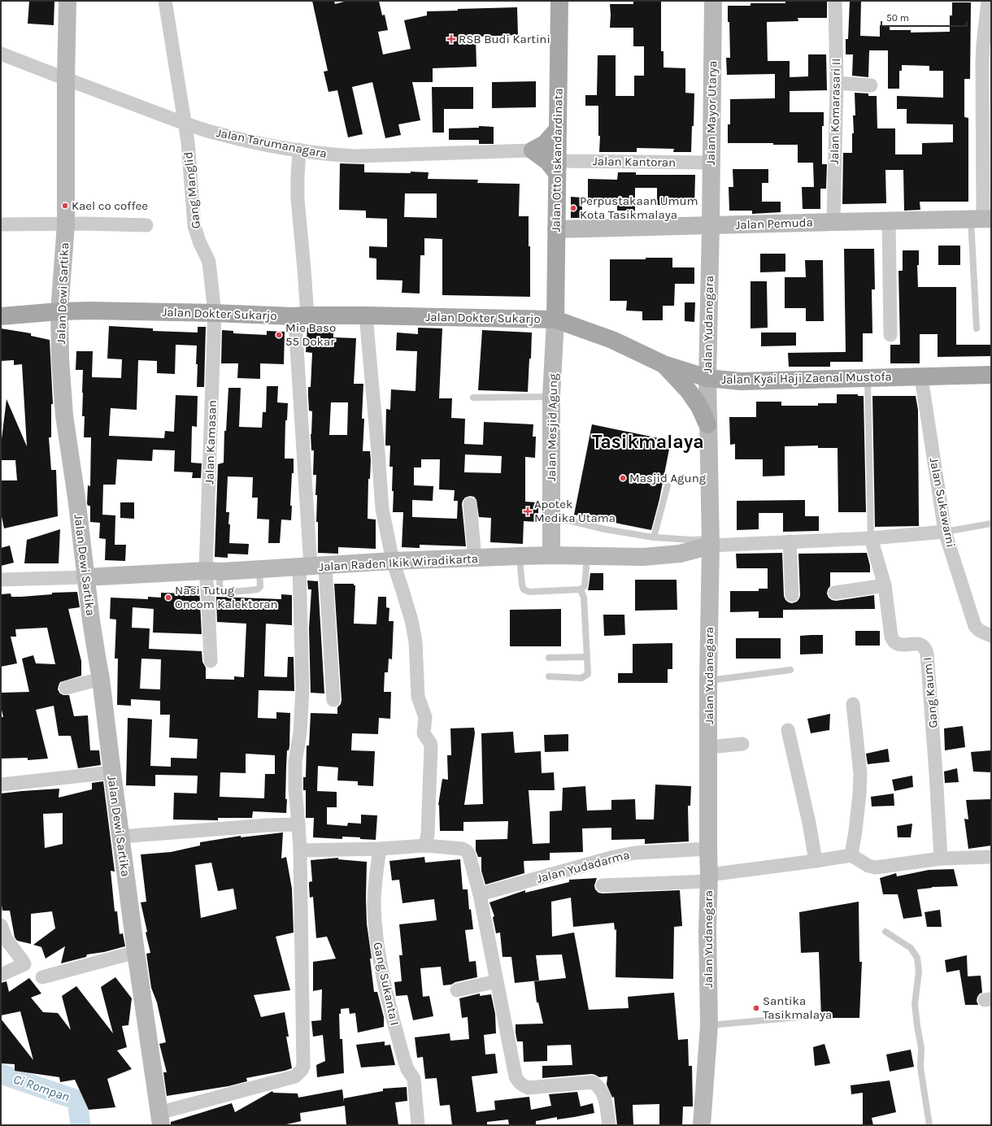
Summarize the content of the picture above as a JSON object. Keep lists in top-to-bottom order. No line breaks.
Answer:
{"streets":{"main road":["Jalan Otto Iskandardinata","Jalan Dokter Sukarjo","Jalan Kyai Haji Zaenal Mustofa"],"street":["Jalan Komarasari II","Jalan Mayor Utarya","Jalan Tarumanagara","Jalan Kantoran","Gang Manglid","Jalan Pemuda","Jalan Dewi Sartika","Jalan Yudanegara","Jalan Mesjid Agung","Jalan Kamasan","Jalan Sukawarni","Jalan Raden Ikik Wiradikarta","Gang Kaum I","Jalan Yudadarma","Gang Sukanta I"]},"crossings":[["Jalan Komarasari II","Jalan Pemuda"],["Jalan Mayor Utarya","Jalan Kantoran"],["Jalan Mayor Utarya","Jalan Pemuda"],["Jalan Mayor Utarya","Jalan Yudanegara"],["Jalan Tarumanagara","Gang Manglid"],["Jalan Tarumanagara","Jalan Dewi Sartika"],["Jalan Otto Iskandardinata","Jalan Kantoran"],["Jalan Otto Iskandardinata","Jalan Pemuda"],["Jalan Otto Iskandardinata","Jalan Dokter Sukarjo"],["Jalan Otto Iskandardinata","Jalan Kyai Haji Zaenal Mustofa"],["Jalan Otto Iskandardinata","Jalan Mesjid Agung"],["Gang Manglid","Jalan Dokter Sukarjo"],["Gang Manglid","Jalan Kamasan"],["Jalan Pemuda","Jalan Yudanegara"],["Jalan Dewi Sartika","Jalan Dokter Sukarjo"],["Jalan Dewi Sartika","Jalan Raden Ikik Wiradikarta"],["Jalan Dokter Sukarjo","Jalan Kyai Haji Zaenal Mustofa"],["Jalan Dokter Sukarjo","Jalan Mesjid Agung"],["Jalan Dokter Sukarjo","Jalan Kamasan"],["Jalan Yudanegara","Jalan Kyai Haji Zaenal Mustofa"],["Jalan Yudanegara","Jalan Raden Ikik Wiradikarta"],["Jalan Yudanegara","Jalan Yudadarma"],["Jalan Kyai Haji Zaenal Mustofa","Jalan Mesjid Agung"],["Jalan Kyai Haji Zaenal Mustofa","Jalan Sukawarni"],["Jalan Mesjid Agung","Jalan Raden Ikik Wiradikarta"],["Jalan Kamasan","Jalan Raden Ikik Wiradikarta"]],"districts":["Tasikmalaya"],"water":["Ci Rompan"],"places":{"health":["RSB Budi Kartini","Apotek Medika Utama"],"other":["Kael co coffee","Perpustakaan Umum Kota Tasikmalaya","Mie Baso 55 Dokar","Masjid Agung","Nasi Tutug Oncom Kalektoran","Santika Tasikmalaya"]},"scale_bar":"50 m"}
